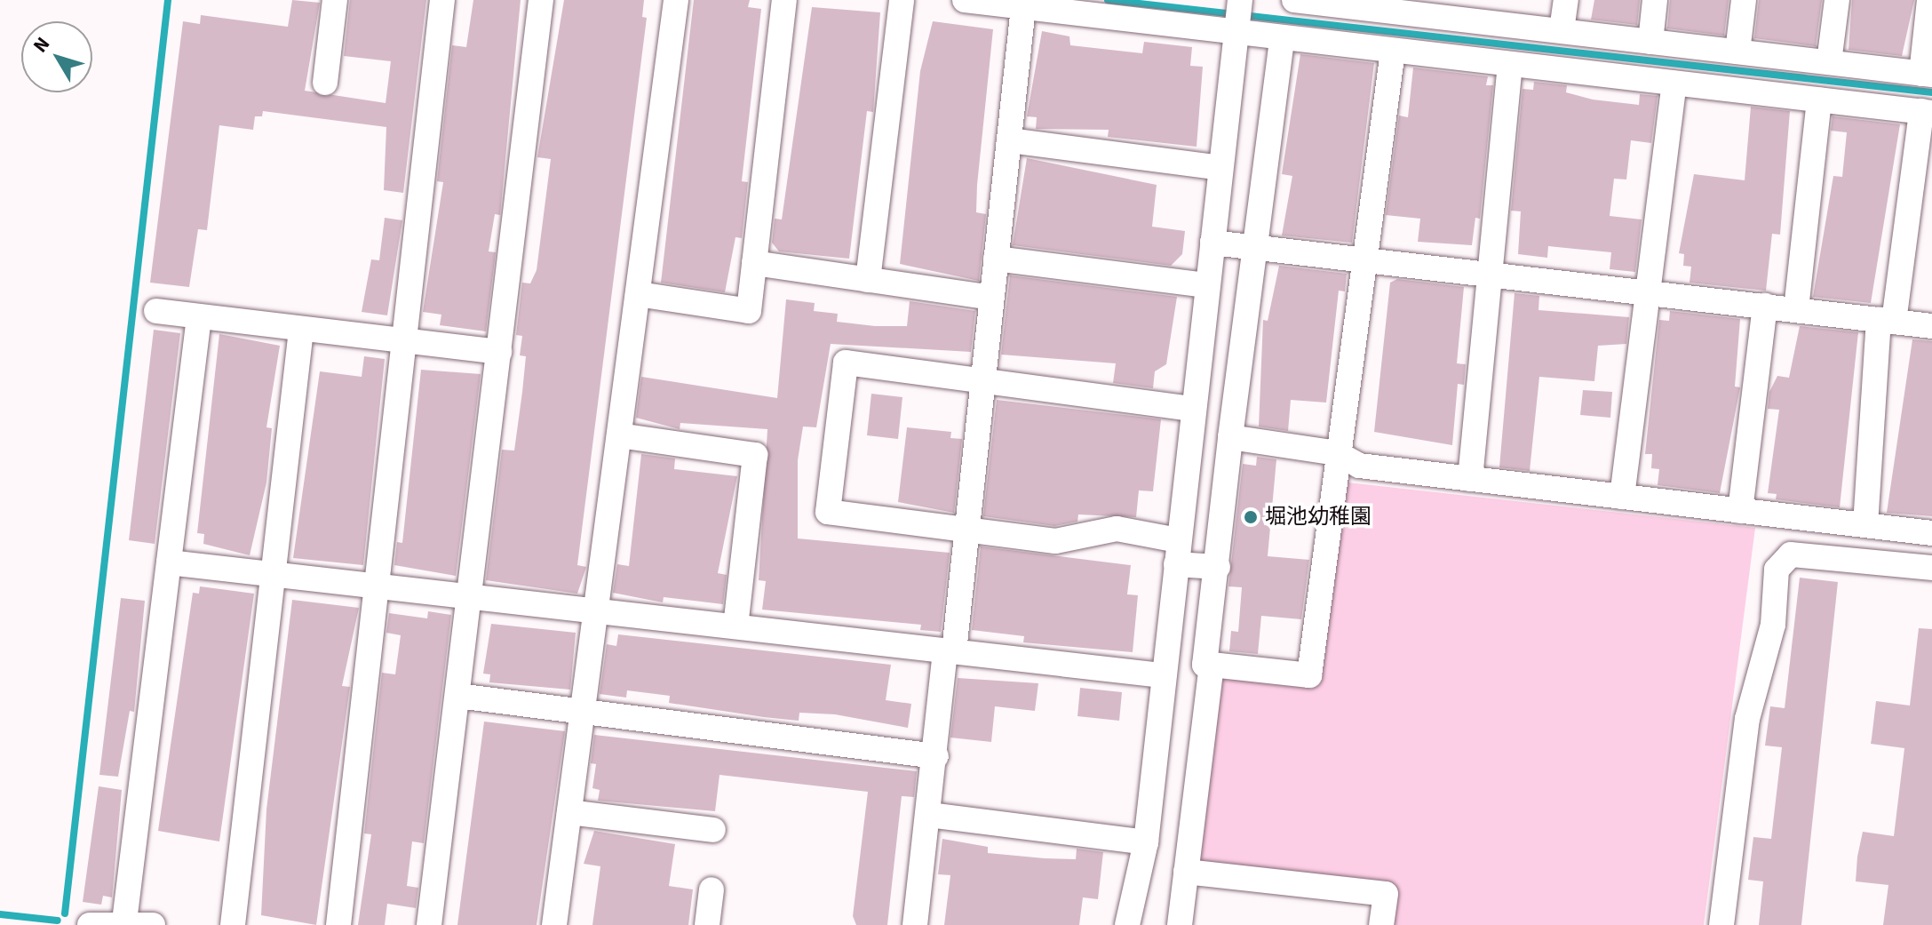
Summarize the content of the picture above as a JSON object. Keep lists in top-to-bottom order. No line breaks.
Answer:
{"places":["堀池幼稚園"],"north":"top left"}
